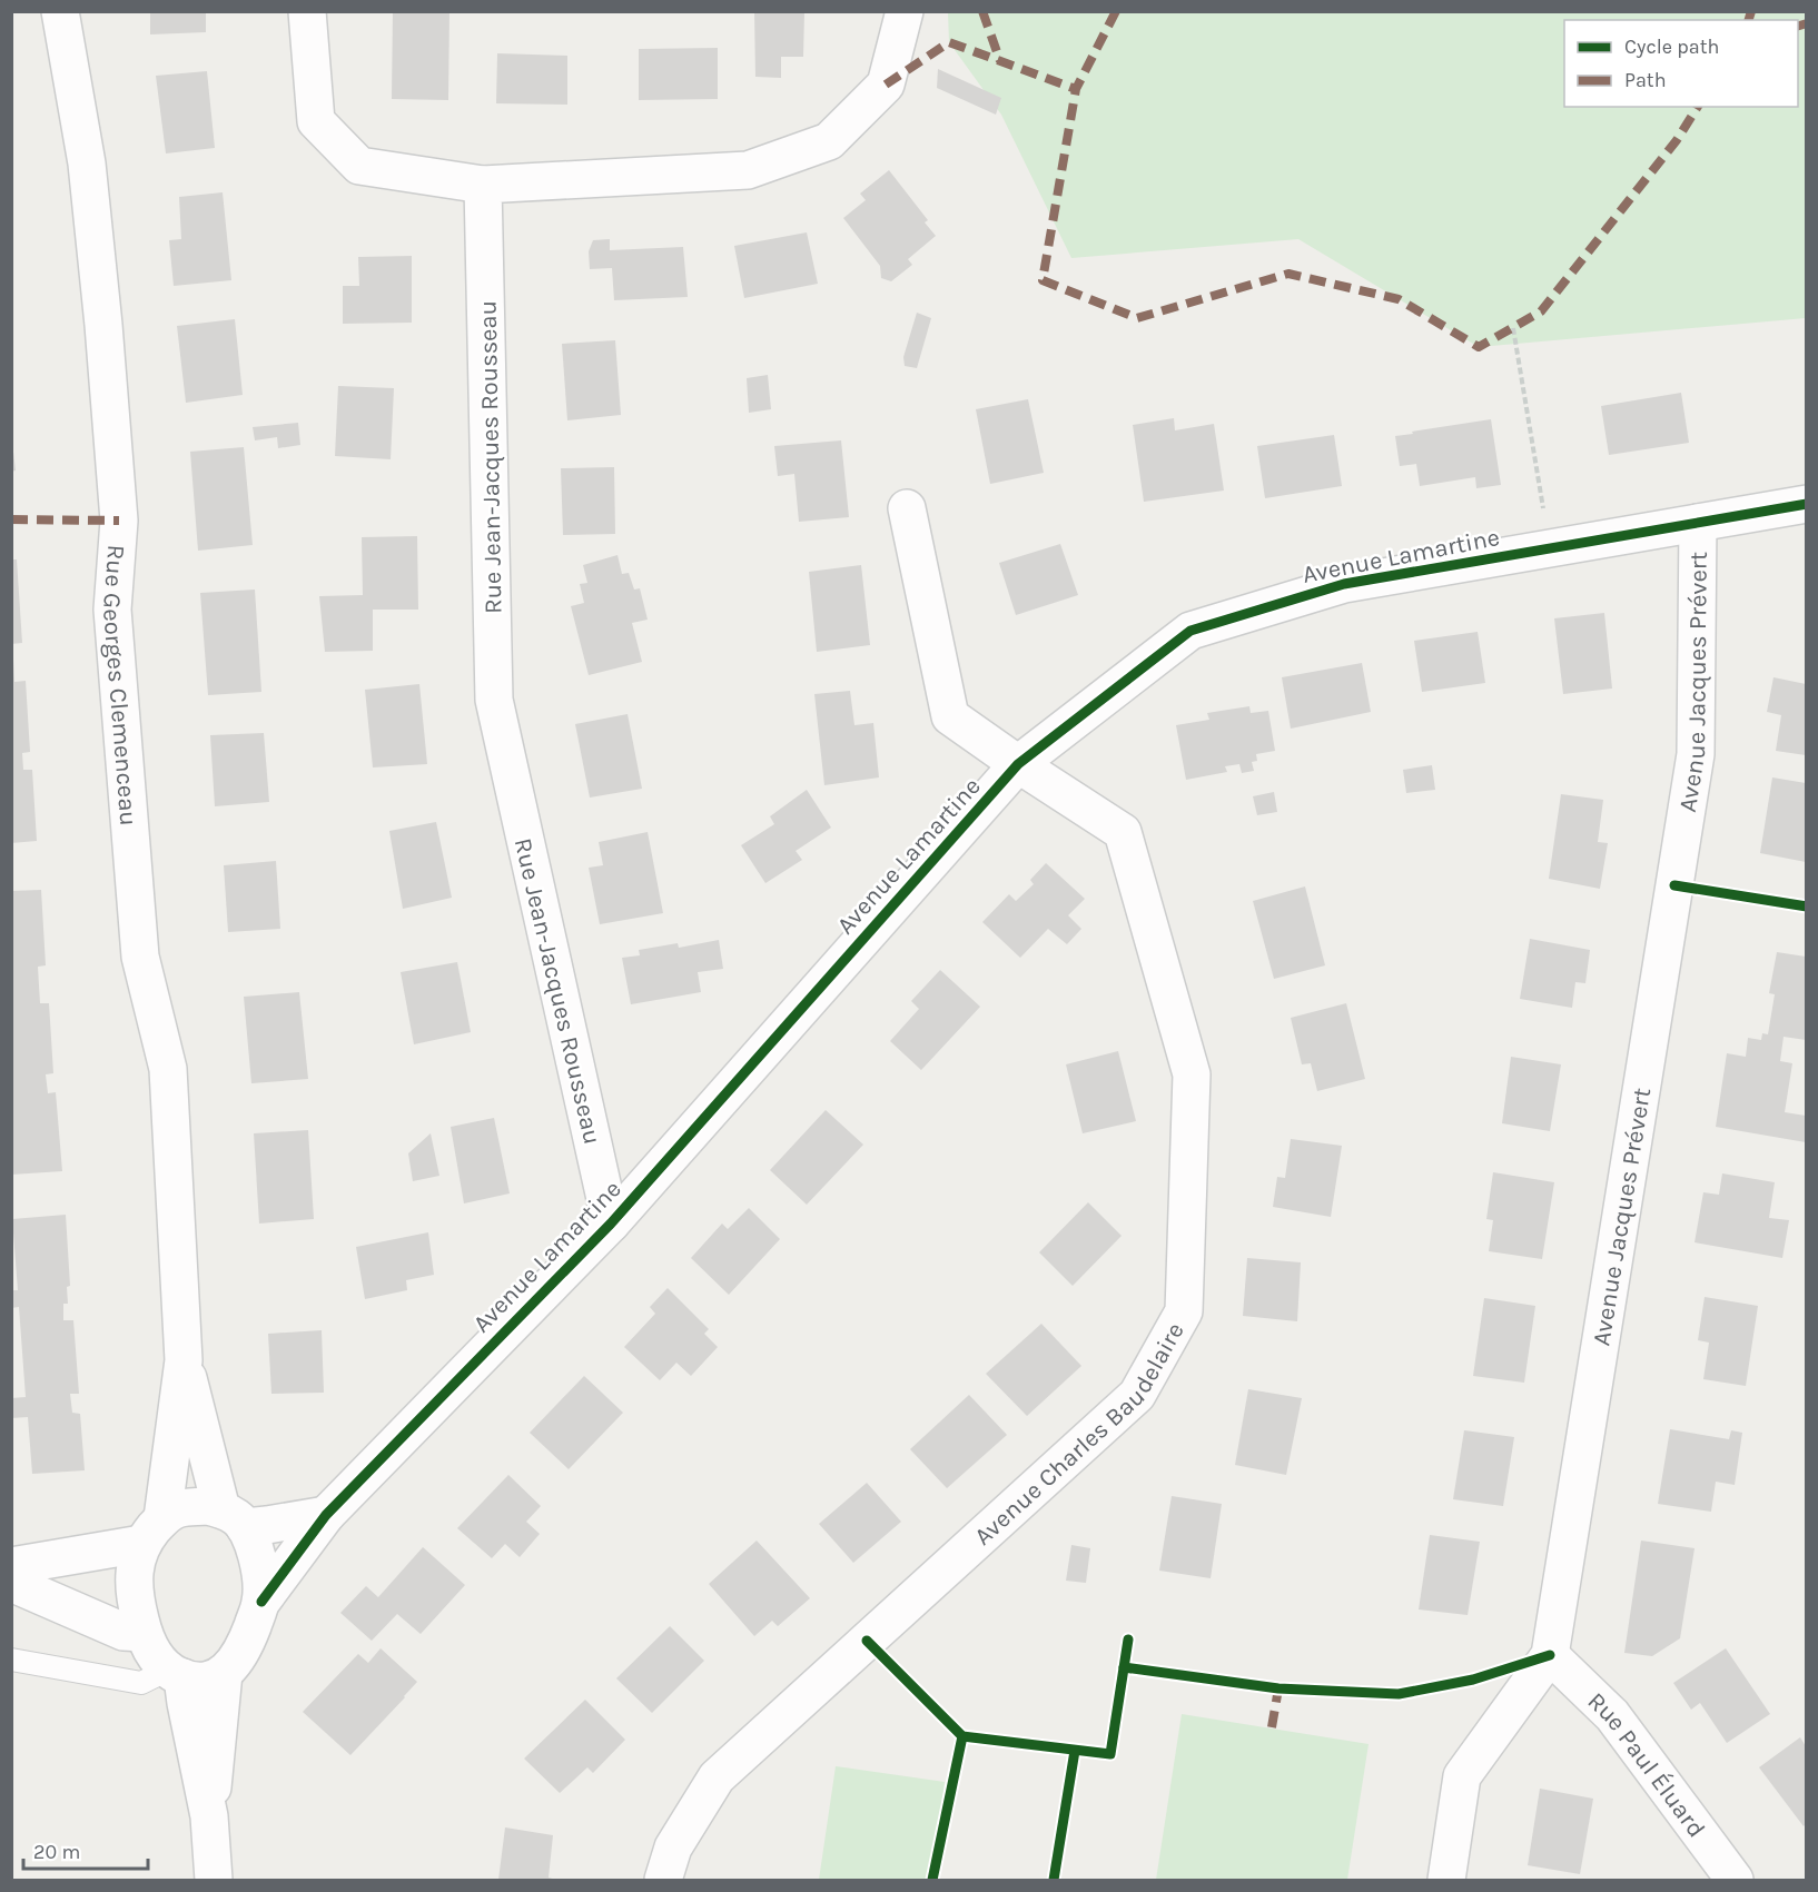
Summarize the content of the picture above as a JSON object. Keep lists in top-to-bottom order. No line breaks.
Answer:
{"streets":{"street":["Rue Jean-Jacques Rousseau","Avenue Lamartine","Avenue Jacques Prévert","Rue Georges Clemenceau","Avenue Charles Baudelaire","Rue Paul Éluard"]},"crossings":[["Rue Jean-Jacques Rousseau","Avenue Lamartine"],["Avenue Lamartine","Avenue Jacques Prévert"],["Avenue Lamartine","Rue Georges Clemenceau"],["Avenue Lamartine","Avenue Charles Baudelaire"],["Avenue Jacques Prévert","Rue Paul Éluard"]],"legend":["Cycle path","Path"],"scale_bar":"20 m"}
